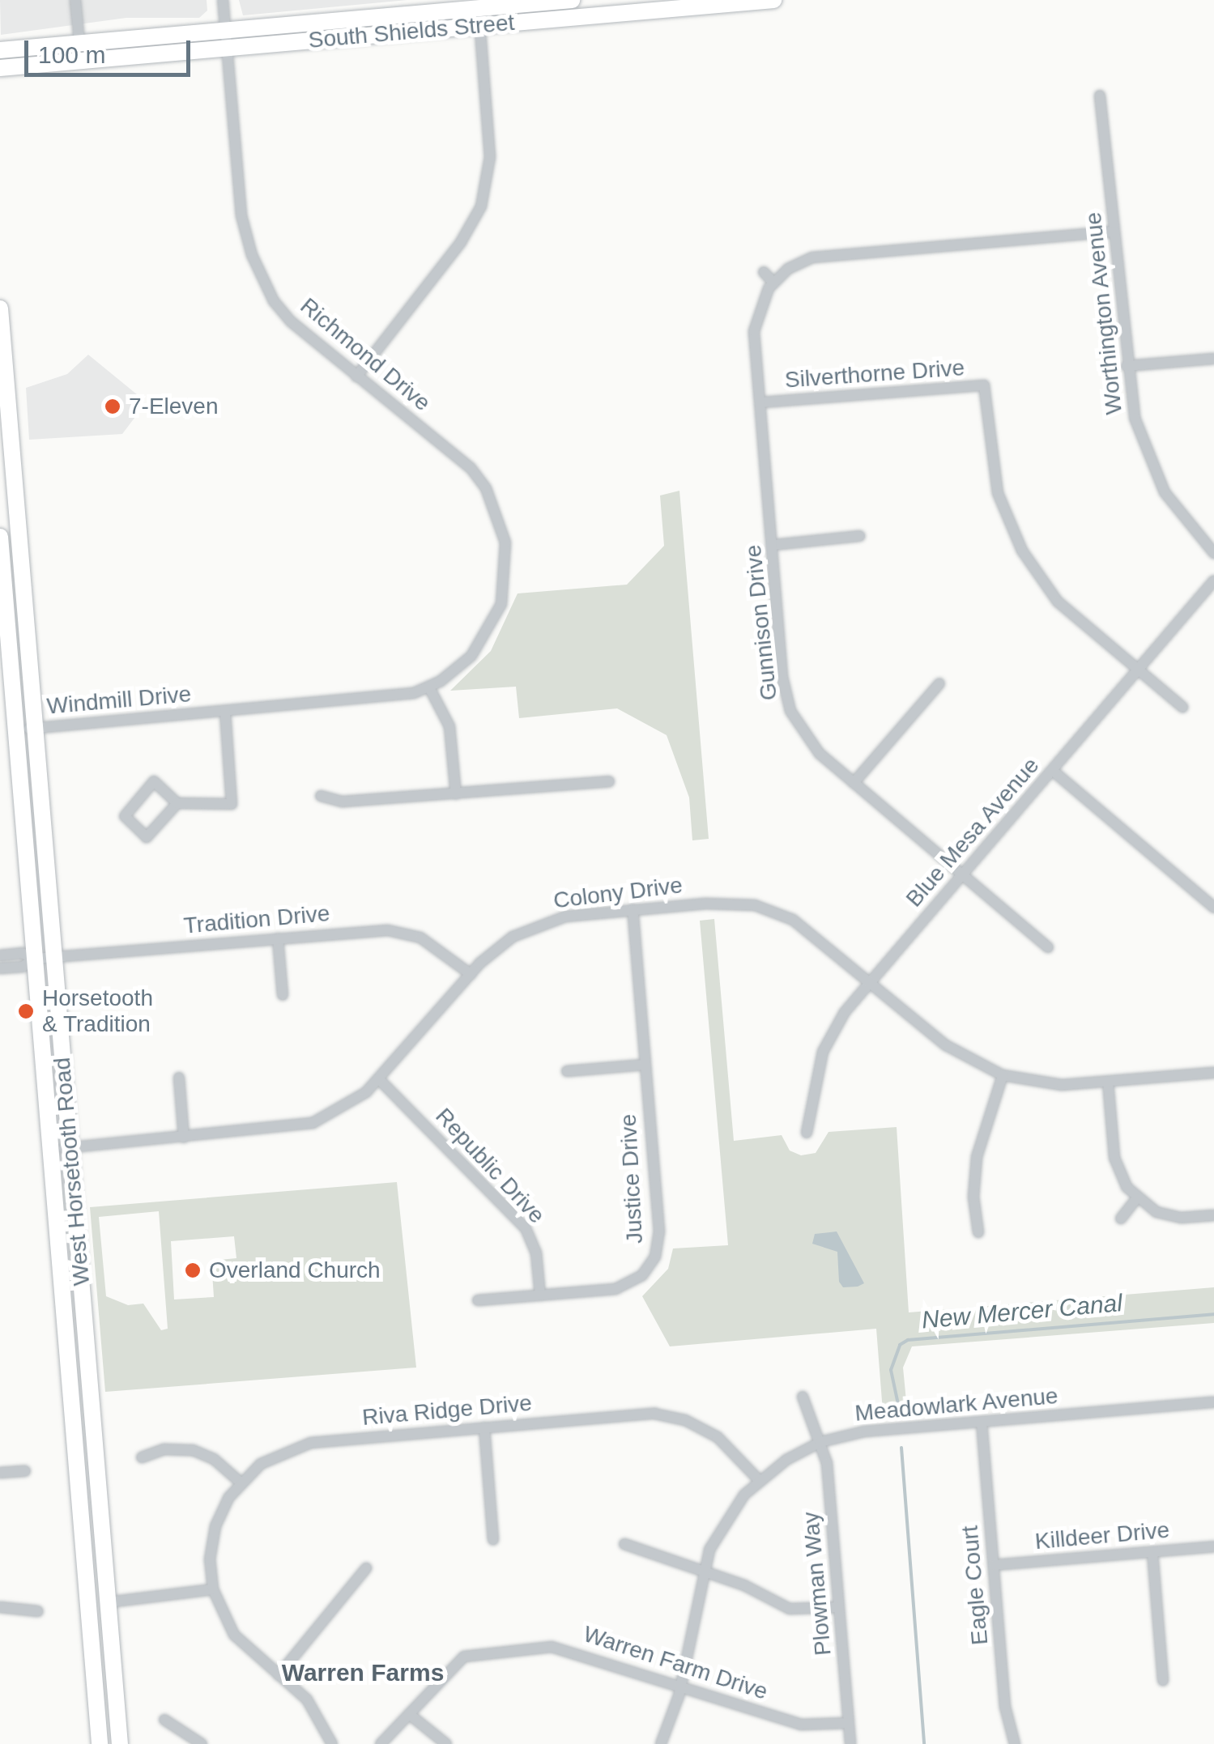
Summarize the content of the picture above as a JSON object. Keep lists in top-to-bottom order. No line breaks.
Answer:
{"streets":{"main road":["South Shields Street","West Horsetooth Road"],"street":["Worthington Avenue","Richmond Drive","Silverthorne Drive","Gunnison Drive","Windmill Drive","Blue Mesa Avenue","Colony Drive","Tradition Drive","Republic Drive","Justice Drive","Meadowlark Avenue","Riva Ridge Drive","Killdeer Drive","Plowman Way","Eagle Court","Warren Farm Drive"]},"crossings":[["South Shields Street","Richmond Drive"],["Richmond Drive","Windmill Drive"],["Silverthorne Drive","Gunnison Drive"],["Silverthorne Drive","Blue Mesa Avenue"],["Gunnison Drive","Blue Mesa Avenue"],["Windmill Drive","West Horsetooth Road"],["Blue Mesa Avenue","Colony Drive"],["Colony Drive","Tradition Drive"],["Colony Drive","Republic Drive"],["Colony Drive","West Horsetooth Road"],["Colony Drive","Justice Drive"],["Tradition Drive","West Horsetooth Road"],["Republic Drive","Justice Drive"],["Meadowlark Avenue","Riva Ridge Drive"],["Meadowlark Avenue","Plowman Way"],["Meadowlark Avenue","Eagle Court"],["Meadowlark Avenue","Warren Farm Drive"],["Killdeer Drive","Eagle Court"],["Plowman Way","Warren Farm Drive"]],"districts":["Warren Farms"],"water":["New Mercer Canal"],"places":["7-Eleven","Horsetooth & Tradition","Overland Church"],"scale_bar":"100 m"}
